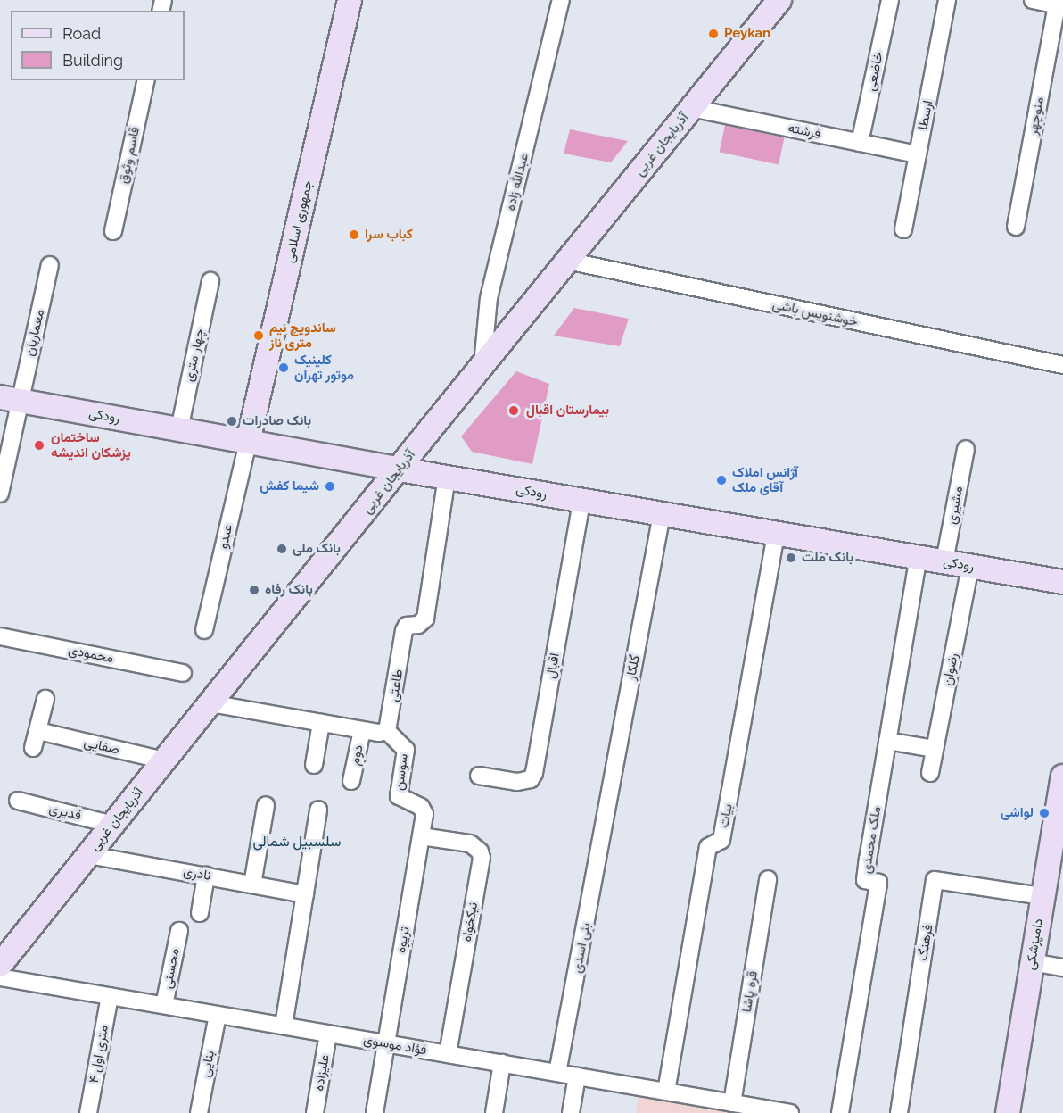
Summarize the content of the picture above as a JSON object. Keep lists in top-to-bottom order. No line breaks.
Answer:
{"streets":{"main road":["آذربایجان غربی","جمهوری اسلامی","رودکی","دامپزشکی"],"street":["خاضعی","ارسطا","منوچهر","فرشته","قاسم وثوق","عبدالله زاده","خوشنویس باشی","معماریان","چهار متری","مشیری","عبدو","محمودی","اقبال","گلکار","رضوان","طاعتی","صفایی","دوم","سوسن","قدیری","بیات","ملک محمدی","نادری","نیکخواه","تریوه","فرهنگ","بنی اسدی","محسنی","قره پاشا","فؤاد موسوی","۴ متری اول","بنایی","علیزاده"]},"crossings":[["خاضعی","فرشته"],["ارسطا","فرشته"],["فرشته","آذربایجان غربی"],["آذربایجان غربی","عبدالله زاده"],["آذربایجان غربی","خوشنویس باشی"],["آذربایجان غربی","رودکی"],["آذربایجان غربی","صفایی"],["آذربایجان غربی","قدیری"],["آذربایجان غربی","نادری"],["جمهوری اسلامی","رودکی"],["جمهوری اسلامی","عبدو"],["معماریان","رودکی"],["چهار متری","رودکی"],["رودکی","مشیری"],["رودکی","عبدو"],["رودکی","اقبال"],["رودکی","گلکار"],["رودکی","رضوان"],["رودکی","طاعتی"],["رودکی","بیات"],["رودکی","ملک محمدی"],["گلکار","بنی اسدی"],["طاعتی","سوسن"],["سوسن","نیکخواه"],["سوسن","تریوه"],["بیات","فؤاد موسوی"],["نیکخواه","تریوه"],["نیکخواه","فؤاد موسوی"],["تریوه","فؤاد موسوی"],["فرهنگ","دامپزشکی"],["بنی اسدی","فؤاد موسوی"],["محسنی","فؤاد موسوی"],["قره پاشا","فؤاد موسوی"],["فؤاد موسوی","۴ متری اول"],["فؤاد موسوی","بنایی"],["فؤاد موسوی","علیزاده"]],"districts":["سلسبیل شمالی"],"places":["Peykan","کباب سرا","ساندویچ نیم متری ناز","کلینیک موتور تهران","بیمارستان اقبال","بانک صادرات","ساختمان پزشکان اندیشه","آژانس املاک آقای ملِک","شیما کفش","بانک ملی","بانک ملت","بانک رفاه","لواشی"],"legend":["Road","Building"]}
